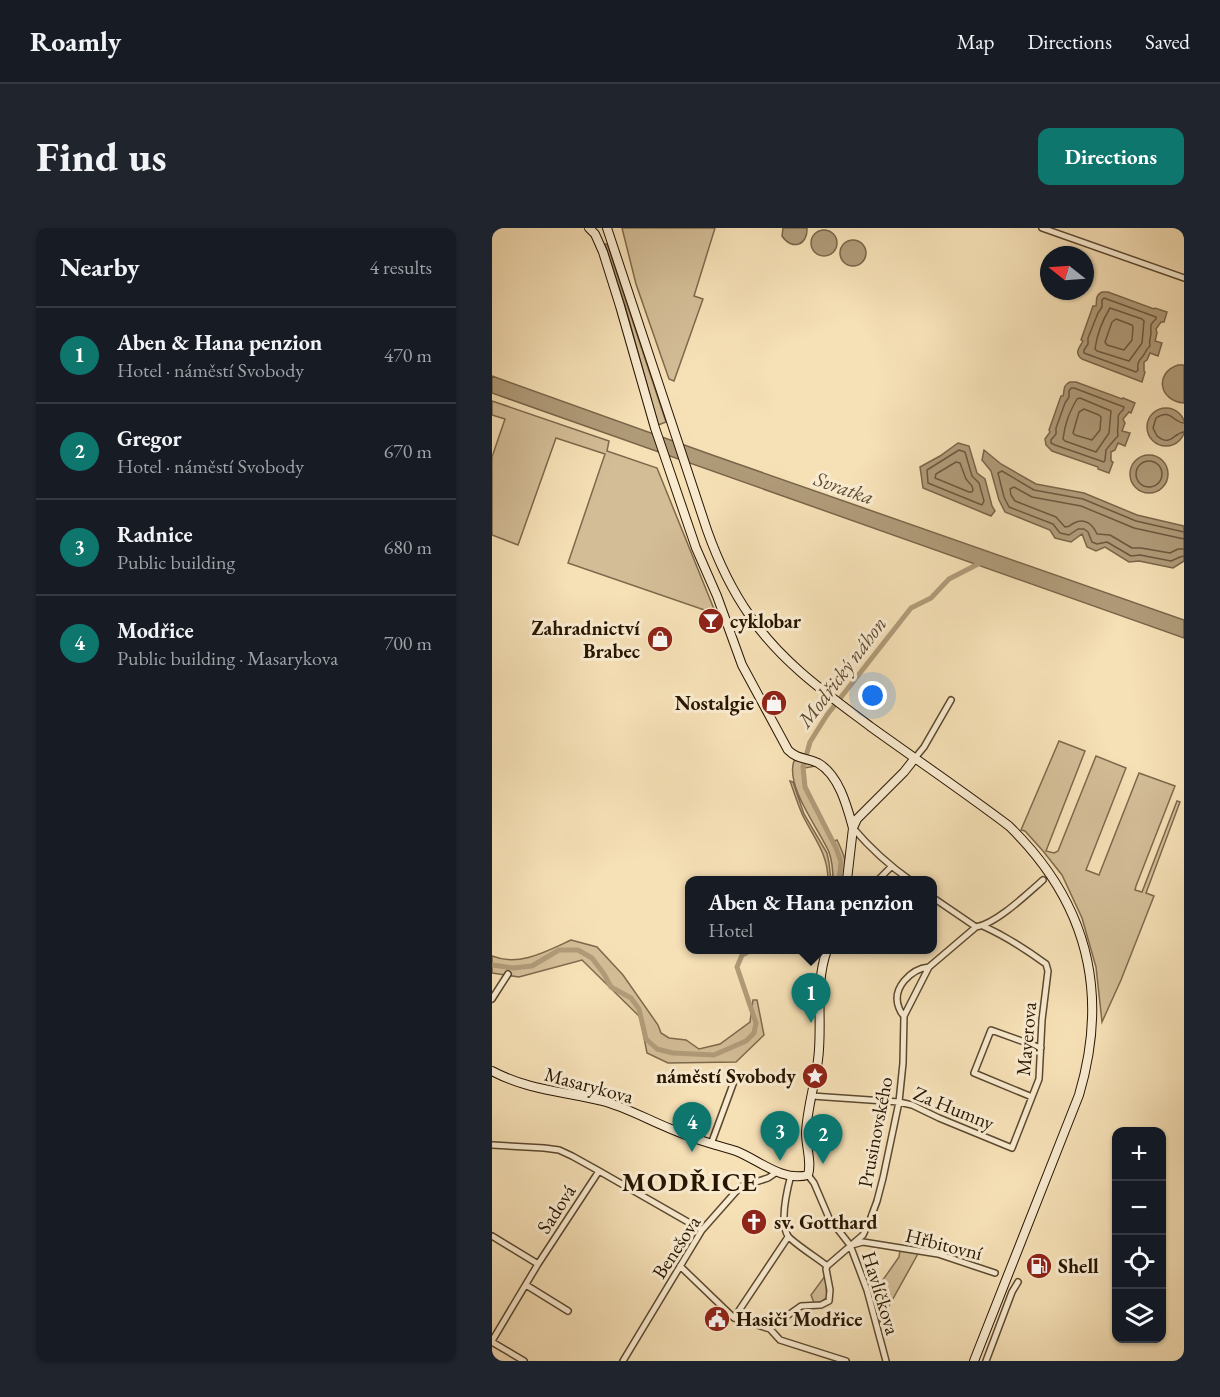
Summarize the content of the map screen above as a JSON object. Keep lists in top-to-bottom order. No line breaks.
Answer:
{"streets":{"street":["Mayerova","Masarykova","Za Humny","Prusinovského","Sadová","Hřbitovní","Benešova","Havlíčkova"]},"crossings":[["Mayerova","Za Humny"],["Masarykova","Benešova"],["Za Humny","Prusinovského"],["Prusinovského","Hřbitovní"],["Prusinovského","Havlíčkova"],["Hřbitovní","Havlíčkova"]],"districts":["MODŘICE"],"water":["Svratka","Modřický náhon"],"places":{"bar":["cyklobar"],"shop":["Zahradnictví Brabec","Nostalgie"],"place":["náměstí Svobody"],"church":["sv. Gotthard"],"fuel station":["Shell"],"public building":["Hasiči Modřice"]},"north":"left","page":{"header":"Roamly","nav":["Map","Directions","Saved"],"buttons":"Directions","title":"Find us","heading":["Nearby","4 results"],"list":[{"mark":"1","name":"Aben & Hana penzion","note":"Hotel · náměstí Svobody","value":"470 m"},{"mark":"2","name":"Gregor","note":"Hotel · náměstí Svobody","value":"670 m"},{"mark":"3","name":"Radnice","note":"Public building","value":"680 m"},{"mark":"4","name":"Modřice","note":"Public building · Masarykova","value":"700 m"}],"popup":["Aben & Hana penzion","Hotel"],"pins":["1","4","3","2"],"map_buttons":["+","−"]}}
